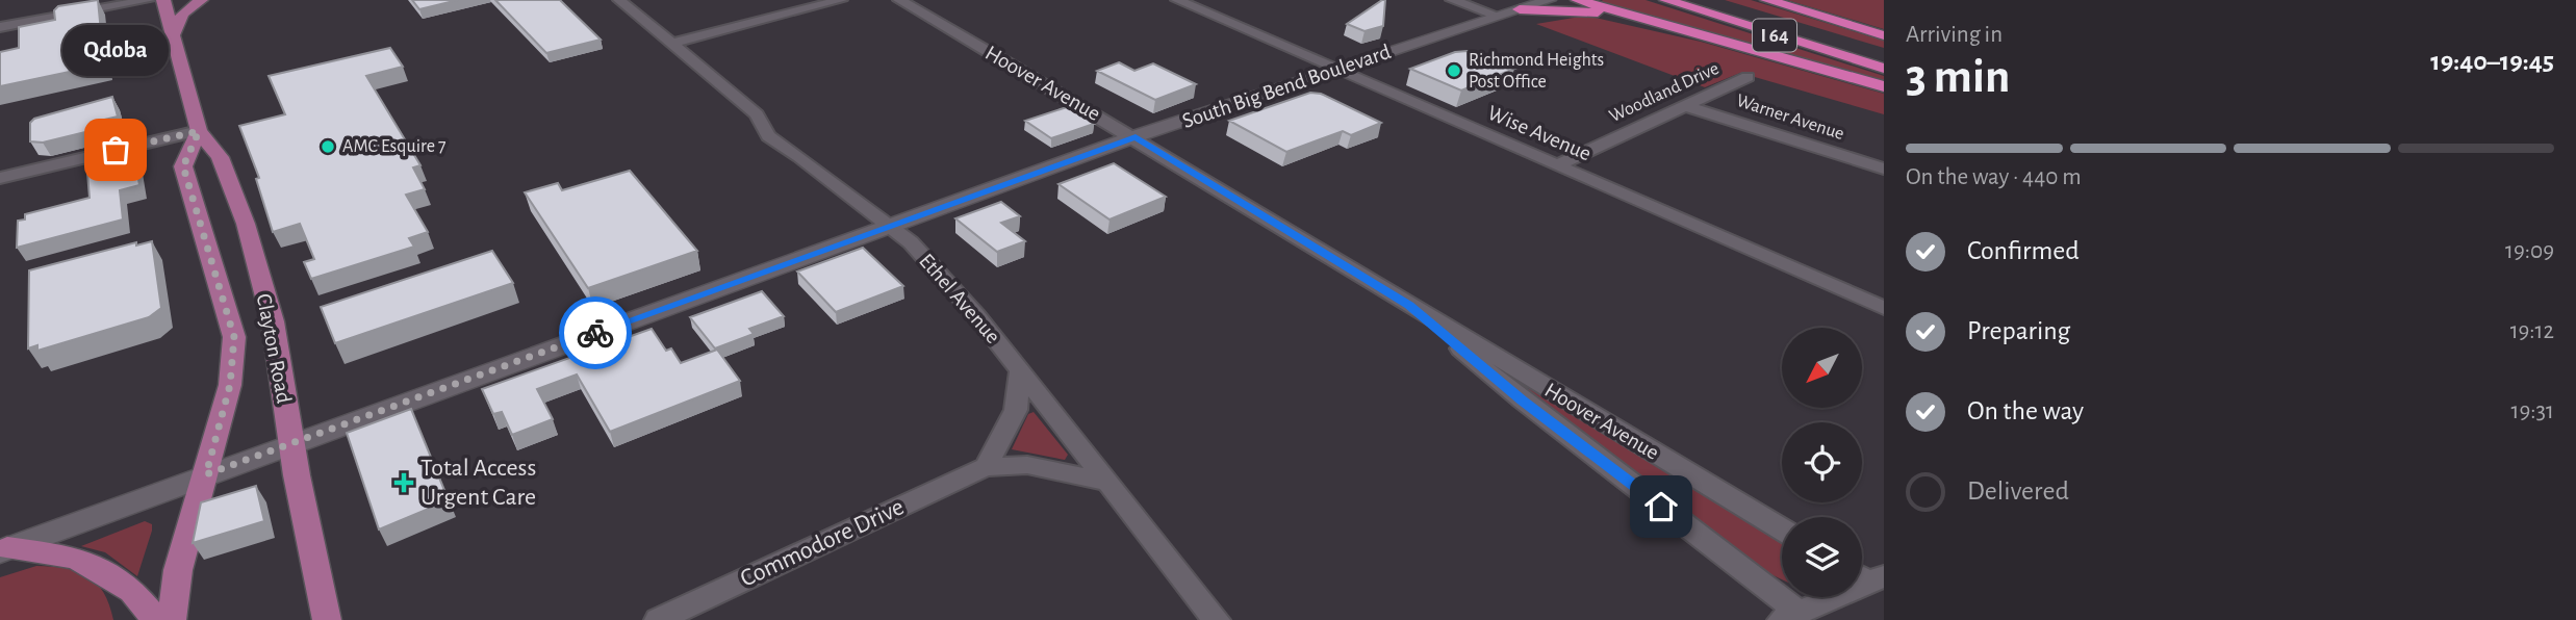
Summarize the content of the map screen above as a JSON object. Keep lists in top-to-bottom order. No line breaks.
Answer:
{"streets":{"highway":["I 64"],"main road":["South Big Bend Boulevard","Clayton Road"],"street":["Hoover Avenue","Woodland Drive","Warner Avenue","Wise Avenue","Ethel Avenue","Commodore Drive"]},"crossings":[["Hoover Avenue","South Big Bend Boulevard"],["South Big Bend Boulevard","Wise Avenue"],["South Big Bend Boulevard","Ethel Avenue"],["South Big Bend Boulevard","Clayton Road"],["Woodland Drive","Warner Avenue"],["Woodland Drive","Wise Avenue"],["Ethel Avenue","Commodore Drive"]],"places":{"other":["Richmond Heights Post Office","AMC Esquire 7","Qdoba"],"health":["Total Access Urgent Care"]},"north":"bottom left","page":{"heading":["3 min","Arriving in","19:40–19:45"],"bubble":"Qdoba","bar":"On the way · 440 m","list":[["Confirmed","19:09"],["Preparing","19:12"],["On the way","19:31"],"Delivered"]}}
